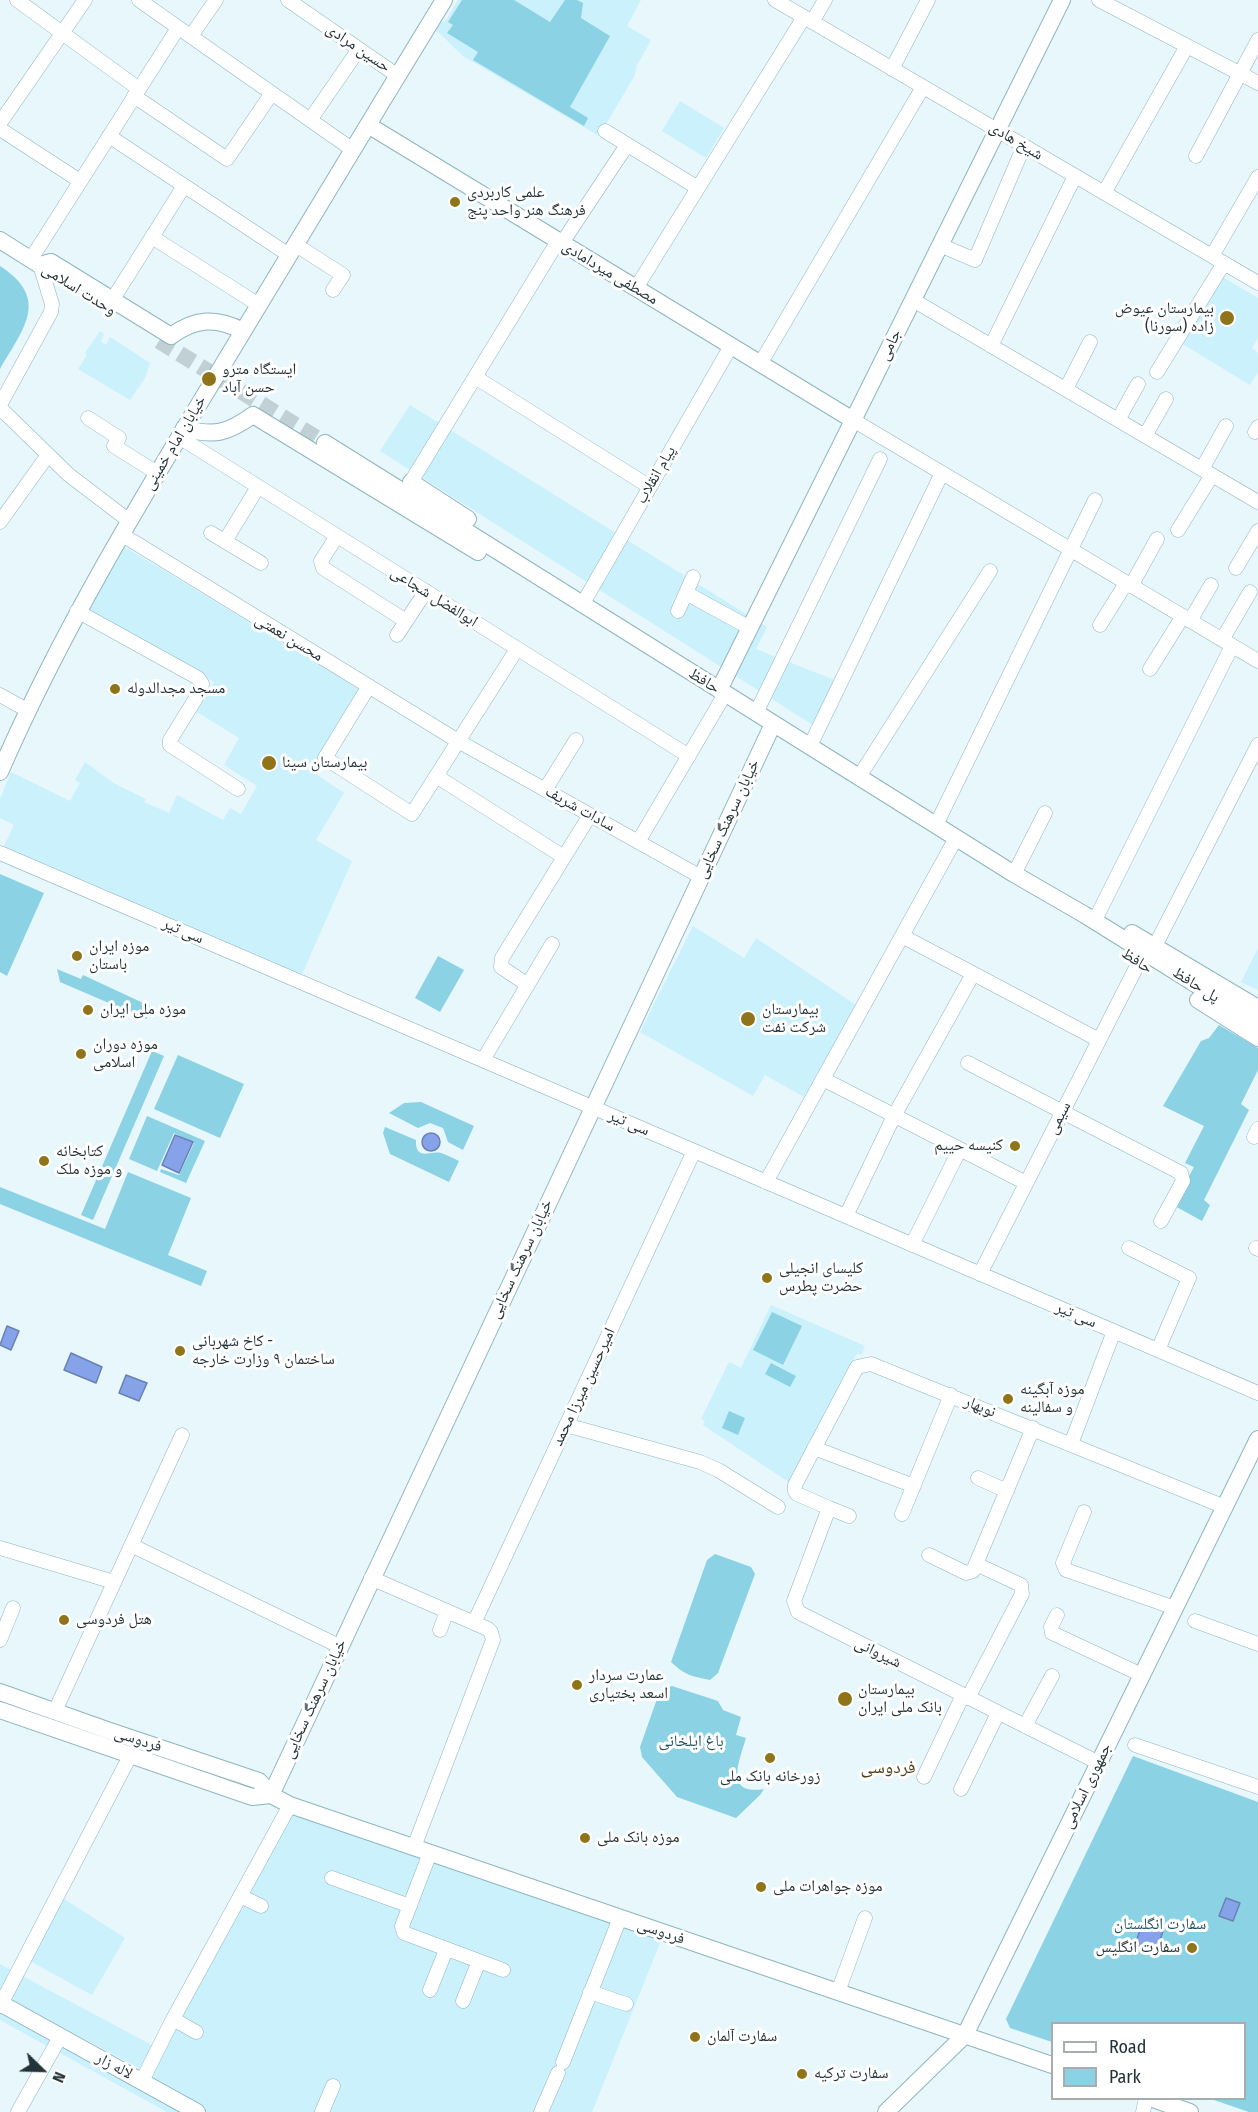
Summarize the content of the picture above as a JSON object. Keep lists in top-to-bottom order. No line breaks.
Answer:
{"streets":{"main road":["مصطفی میردامادی","وحدت اسلامی","جامی","خیابان امام خمینی","حافظ","خیابان سرهنگ سخایی","پل حافظ","فردوسی","جمهوری اسلامی","لاله زار"],"street":["حسین مرادی","شیخ هادی","پیام انقلاب","ابوالفضل شجاعی","محسن نعمتی","سادات شریف","سی تیر","سیمی","امیرحسین میرزا محمد","نوبهار","شیروانی"]},"crossings":[["حسین مرادی","خیابان امام خمینی"],["شیخ هادی","جامی"],["مصطفی میردامادی","جامی"],["مصطفی میردامادی","خیابان امام خمینی"],["مصطفی میردامادی","پیام انقلاب"],["جامی","حافظ"],["خیابان امام خمینی","ابوالفضل شجاعی"],["خیابان امام خمینی","محسن نعمتی"],["پیام انقلاب","حافظ"],["محسن نعمتی","سادات شریف"],["حافظ","خیابان سرهنگ سخایی"],["حافظ","پل حافظ"],["حافظ","سیمی"],["سادات شریف","خیابان سرهنگ سخایی"],["خیابان سرهنگ سخایی","سی تیر"],["خیابان سرهنگ سخایی","فردوسی"],["سی تیر","سیمی"],["سی تیر","امیرحسین میرزا محمد"],["پل حافظ","سیمی"],["نوبهار","شیروانی"],["نوبهار","جمهوری اسلامی"],["شیروانی","جمهوری اسلامی"],["فردوسی","جمهوری اسلامی"]],"districts":["فردوسی"],"parks":["باغ ایلخانی","سفارت انگلستان"],"places":["علمی کاربردی فرهنگ هنر واحد پنج","بیمارستان عیوض زاده (سورنا)","ایستگاه مترو حسن آباد","مسجد مجدالدوله","بیمارستان سینا","موزه ایران باستان","موزه ملی ایران","بیمارستان شرکت نفت","موزه دوران اسلامی","کنیسه حییم","کتابخانه و موزه ملک","کلیسای انجیلی حضرت پطرس","کاخ شهربانی - ساختمان ۹ وزارت خارجه","موزه آبگینه و سفالینه","هتل فردوسی","عمارت سردار اسعد بختیاری","بیمارستان بانک ملی ایران","زورخانه بانک ملی","موزه بانک ملی","موزه جواهرات ملی","سفارت انگلیس","سفارت آلمان","سفارت ترکیه"],"legend":["Road","Park"],"north":"bottom right"}
